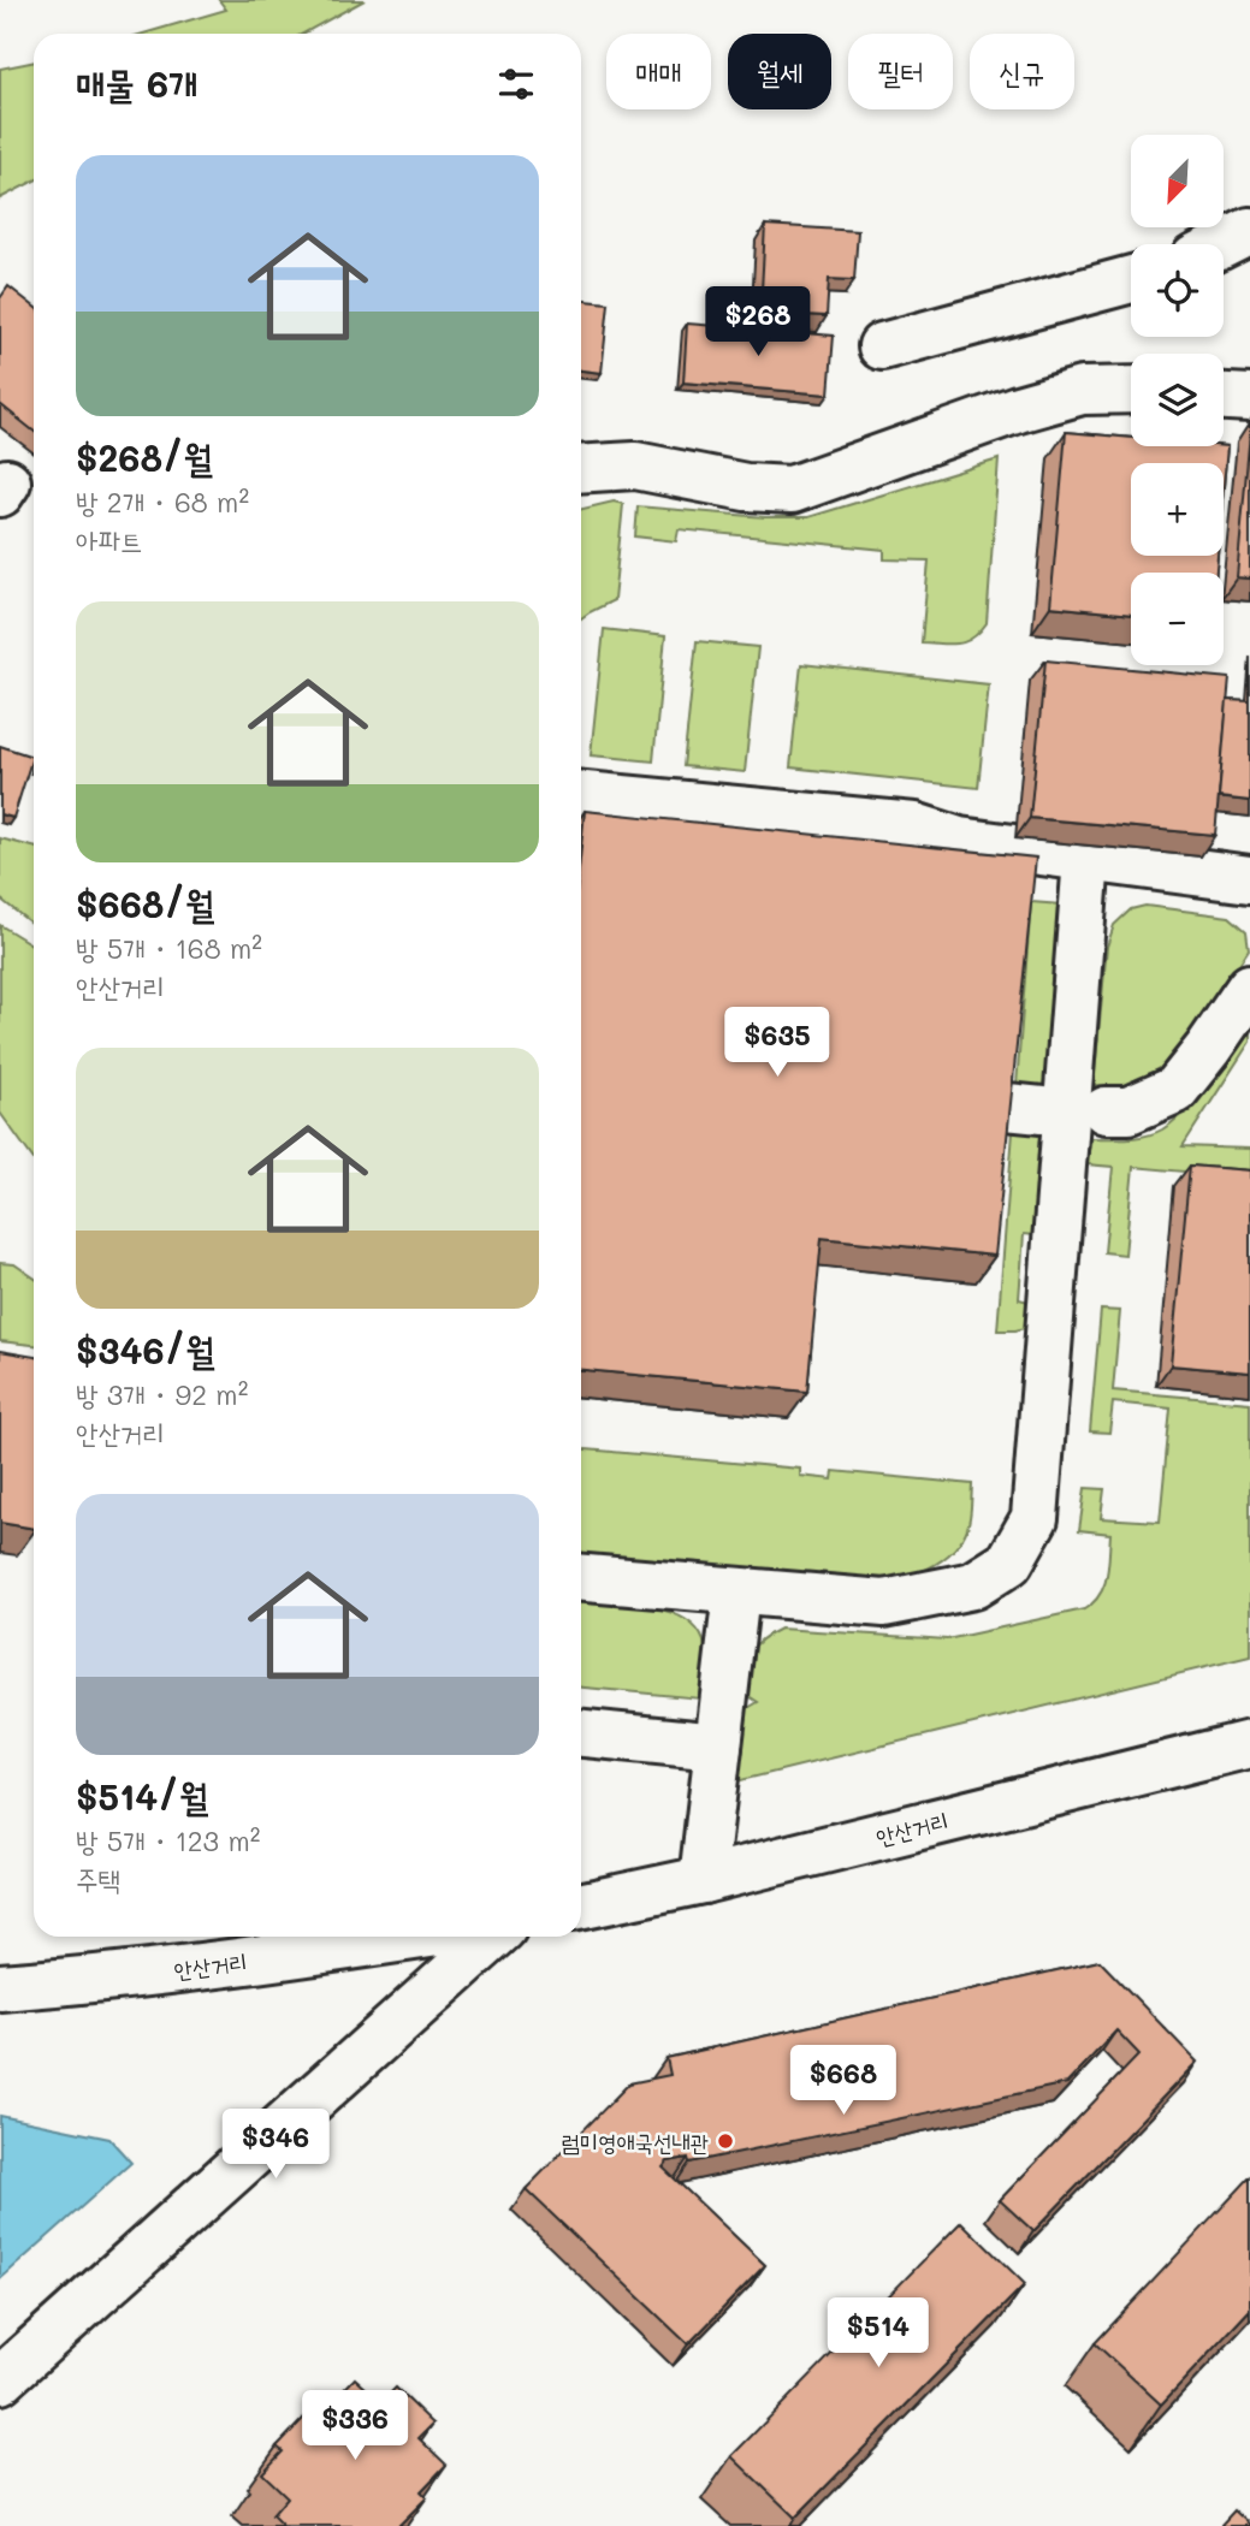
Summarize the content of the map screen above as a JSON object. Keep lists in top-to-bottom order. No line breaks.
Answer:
{"streets":{"main road":["안산거리"]},"places":["럼미영애국선내관"],"north":"bottom left","page":{"chip":["매매","월세","필터","신규"],"heading":"매물 6개","map_buttons":["+","−"],"list":[{"name":"$268/월","note":"방 2개 · 68 m² · 아파트"},{"name":"$668/월","note":"방 5개 · 168 m² · 안산거리"},{"name":"$346/월","note":"방 3개 · 92 m² · 안산거리"},{"name":"$514/월","note":"방 5개 · 123 m² · 주택"}],"price":["$268","$635","$668","$346","$514","$336"]}}
